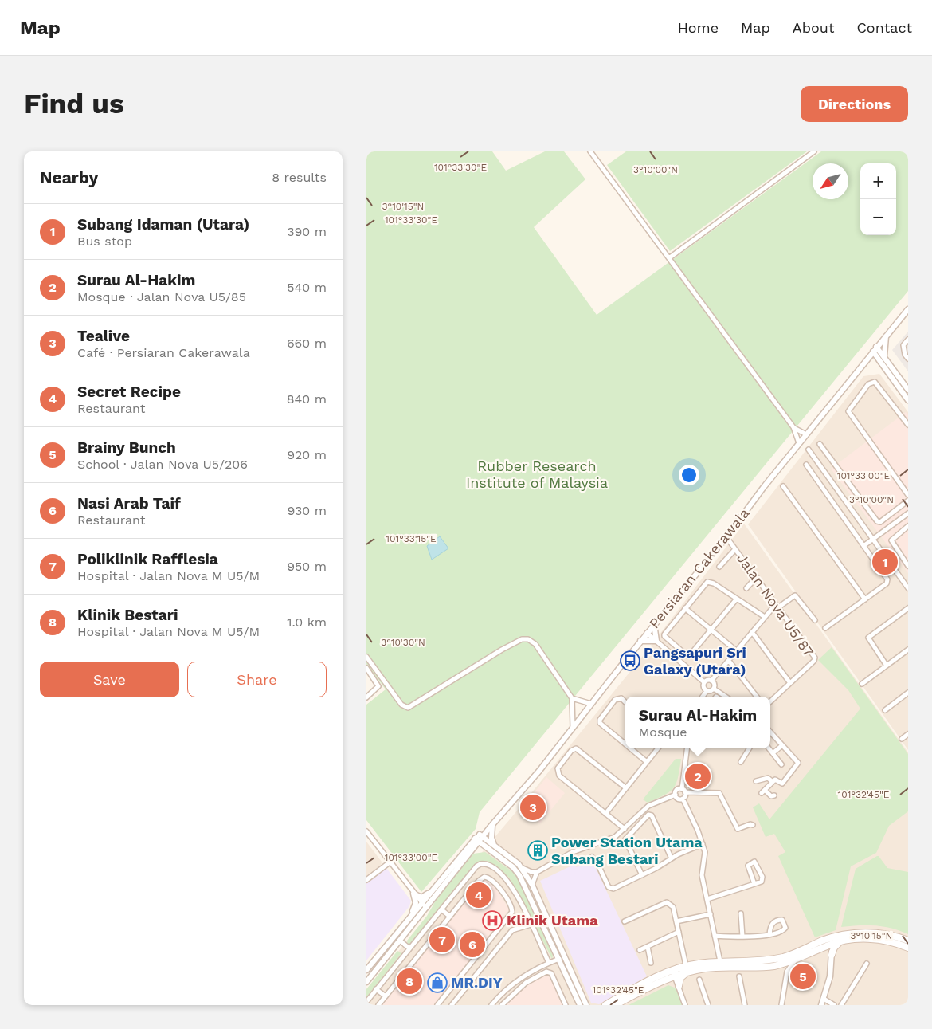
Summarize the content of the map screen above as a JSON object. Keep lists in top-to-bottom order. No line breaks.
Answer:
{"streets":{"street":["Persiaran Cakerawala","Jalan Nova U5/87"]},"crossings":[["Persiaran Cakerawala","Jalan Nova U5/87"]],"parks":["Rubber Research Institute of Malaysia"],"places":{"bus stop":["Pangsapuri Sri Galaxy (Utara)"],"building":["Power Station Utama Subang Bestari"],"hospital":["Klinik Utama"],"shop":["MR.DIY"]},"north":"bottom left","page":{"header":"Map","nav":["Home","Map","About","Contact"],"buttons":["Directions",["Save","Share"]],"title":"Find us","heading":["Nearby","8 results"],"map_buttons":["+","−"],"list":[{"mark":"1","name":"Subang Idaman (Utara)","note":"Bus stop","value":"390 m"},{"mark":"2","name":"Surau Al-Hakim","note":"Mosque · Jalan Nova U5/85","value":"540 m"},{"mark":"3","name":"Tealive","note":"Café · Persiaran Cakerawala","value":"660 m"},{"mark":"4","name":"Secret Recipe","note":"Restaurant","value":"840 m"},{"mark":"5","name":"Brainy Bunch","note":"School · Jalan Nova U5/206","value":"920 m"},{"mark":"6","name":"Nasi Arab Taif","note":"Restaurant","value":"930 m"},{"mark":"7","name":"Poliklinik Rafflesia","note":"Hospital · Jalan Nova M U5/M","value":"950 m"},{"mark":"8","name":"Klinik Bestari","note":"Hospital · Jalan Nova M U5/M","value":"1.0 km"}],"pins":["1","2","3","4","7","6","5","8"],"popup":["Surau Al-Hakim","Mosque"]},"coordinates":["101°33'30\"E","3°10'00\"N","3°10'15\"N","101°33'00\"E","101°33'15\"E","3°10'30\"N","101°32'45\"E"]}
